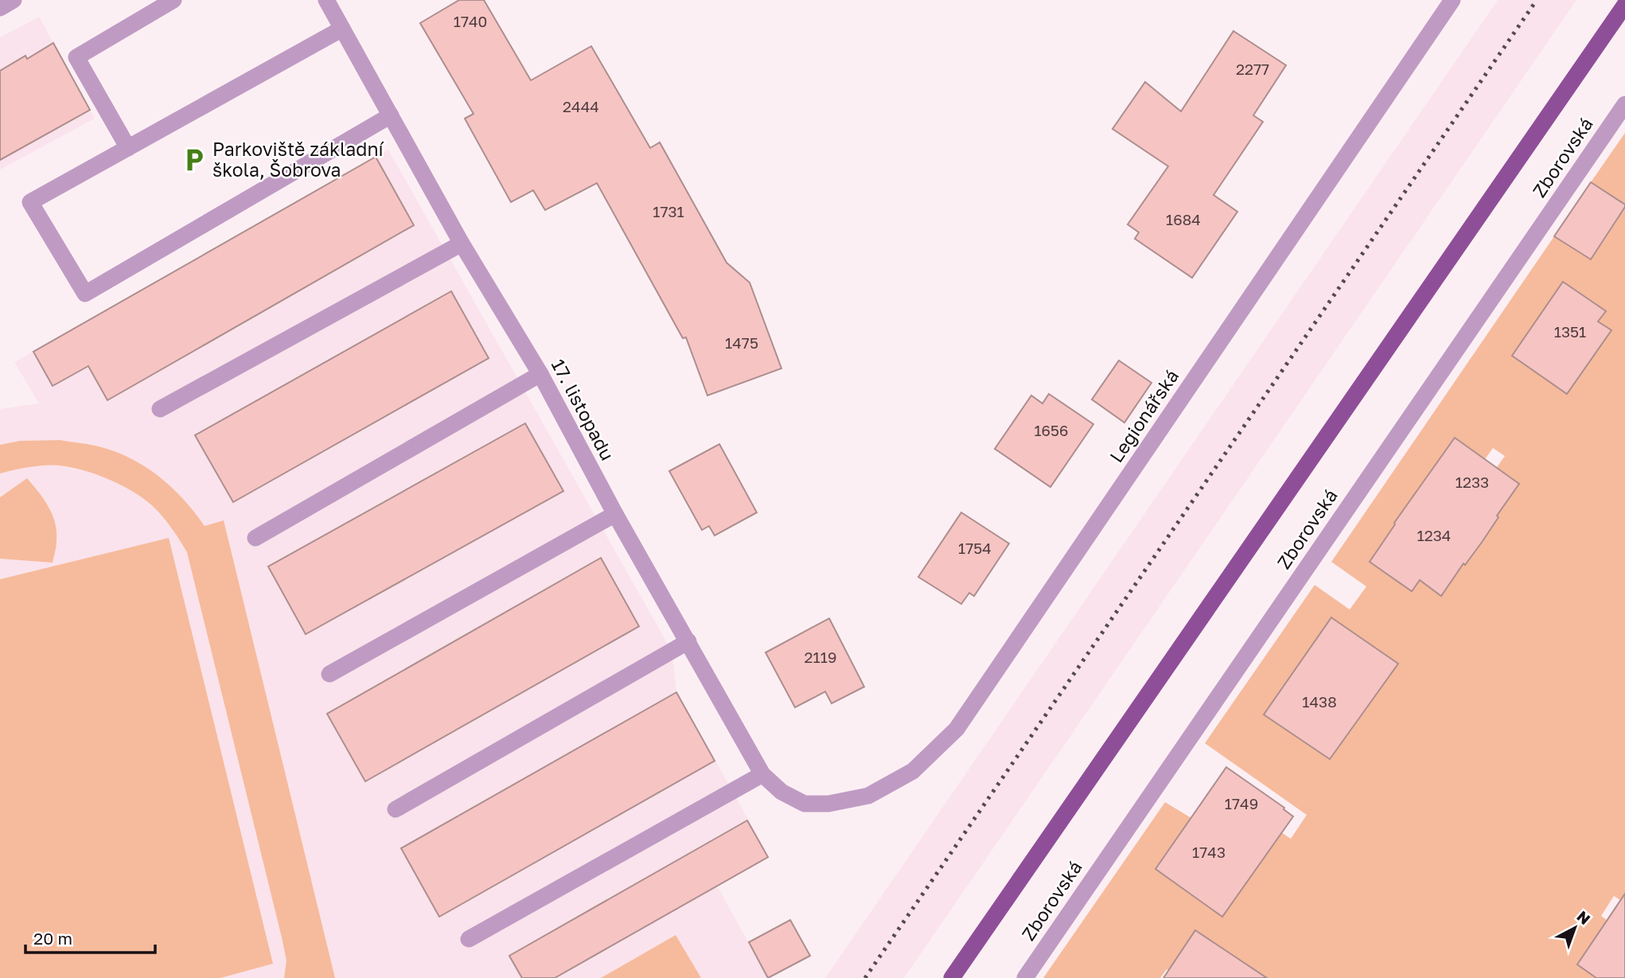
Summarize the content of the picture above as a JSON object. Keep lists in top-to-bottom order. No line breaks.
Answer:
{"streets":{"street":["Zborovská","17. listopadu","Legionářská"]},"crossings":[["17. listopadu","Legionářská"]],"places":{"parking":["Parkoviště základní škola, Šobrova"]},"house_numbers":["1740","2277","2444","1731","1684","1351","1475","1656","1233","1234","1754","2119","1438","1749","1743"],"scale_bar":"20 m","north":"top right"}
